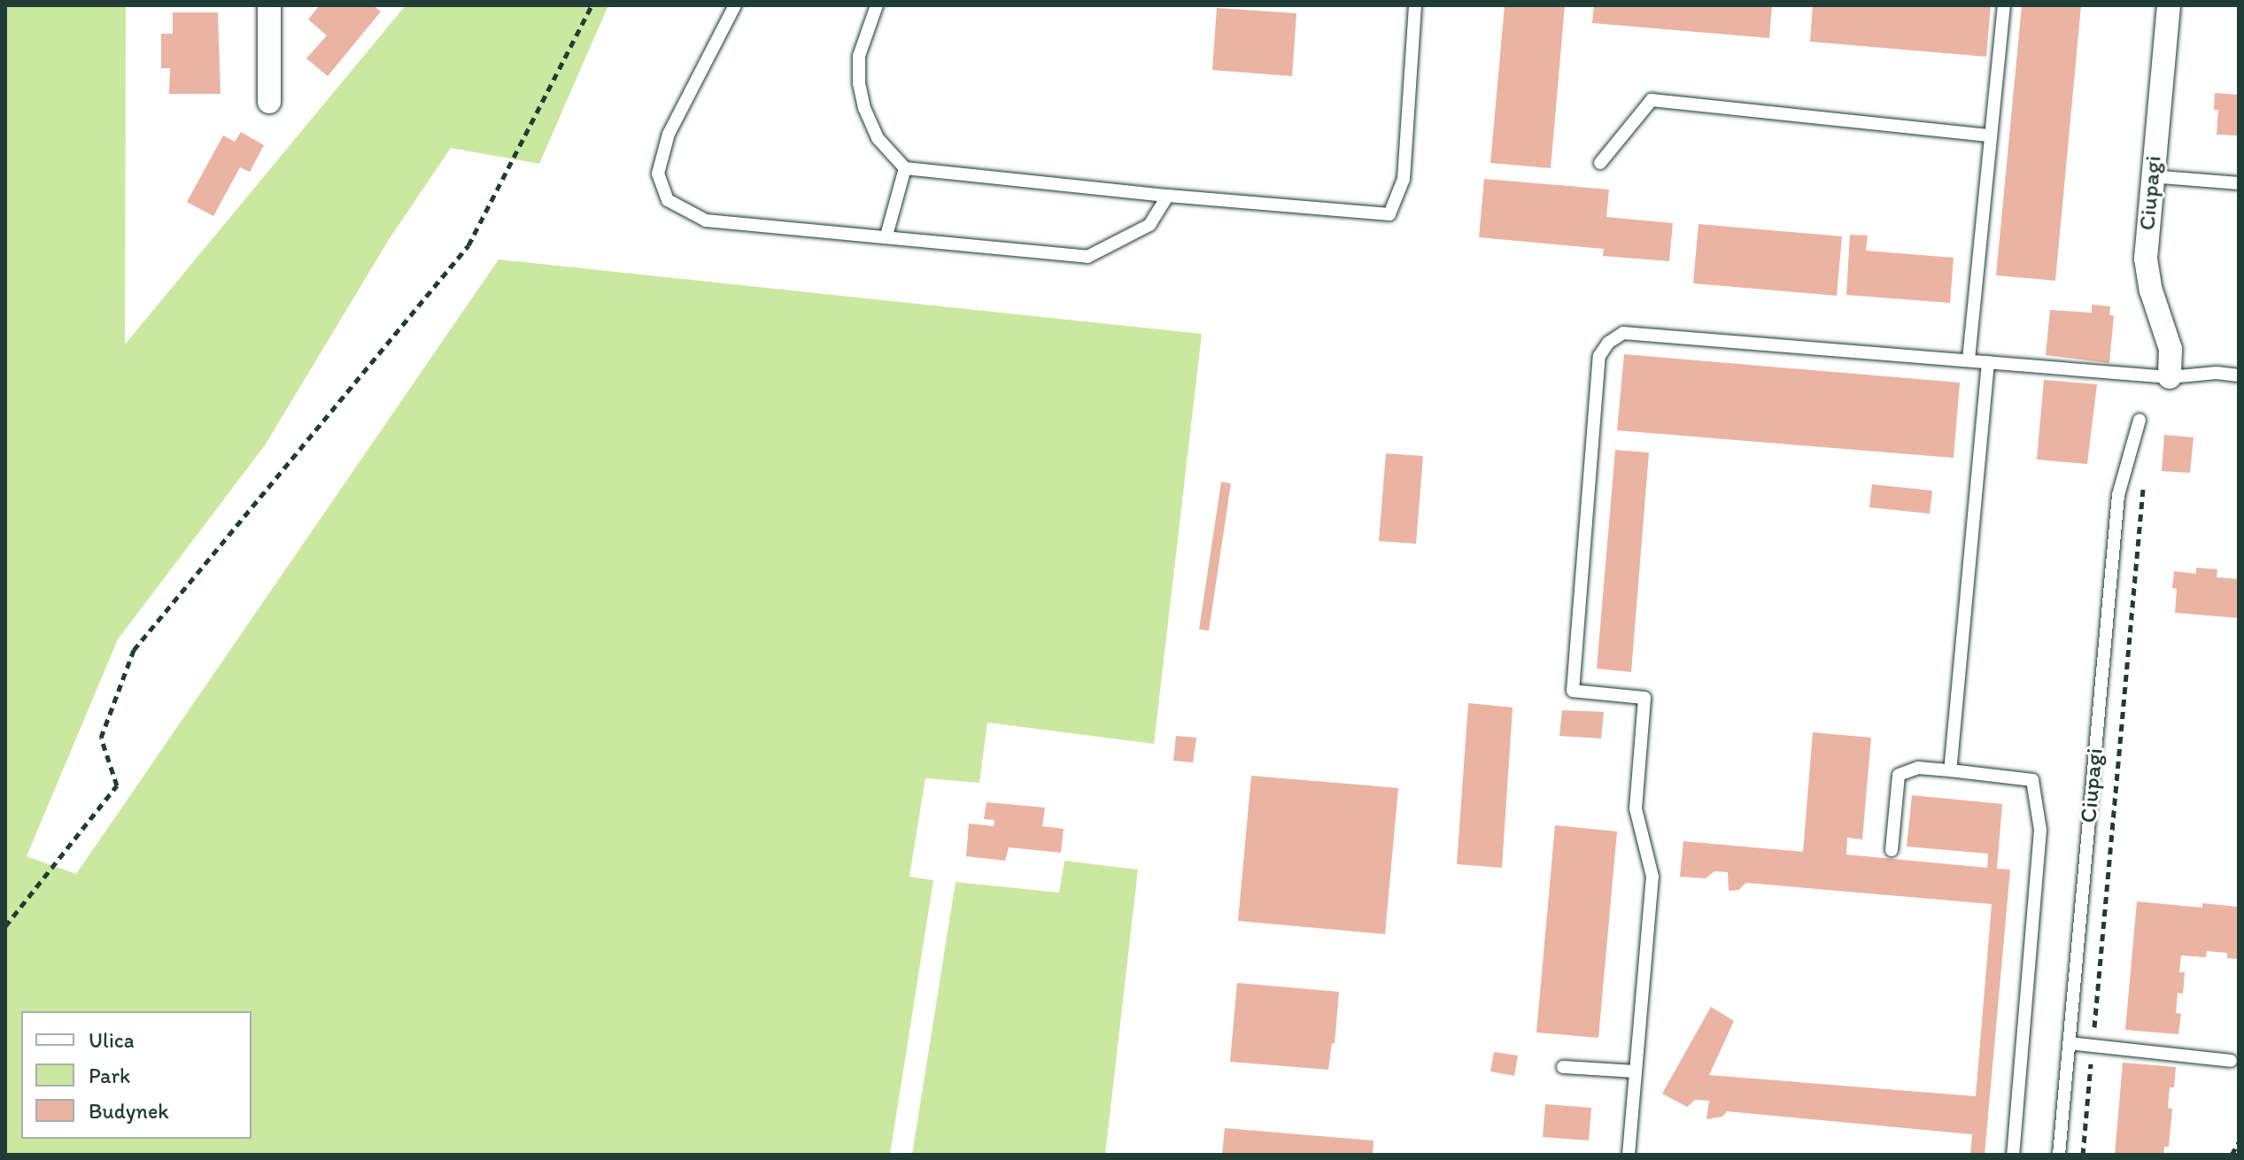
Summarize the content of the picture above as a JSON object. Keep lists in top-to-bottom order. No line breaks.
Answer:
{"streets":{"street":["Ciupagi"]},"legend":["Ulica","Park","Budynek"]}
